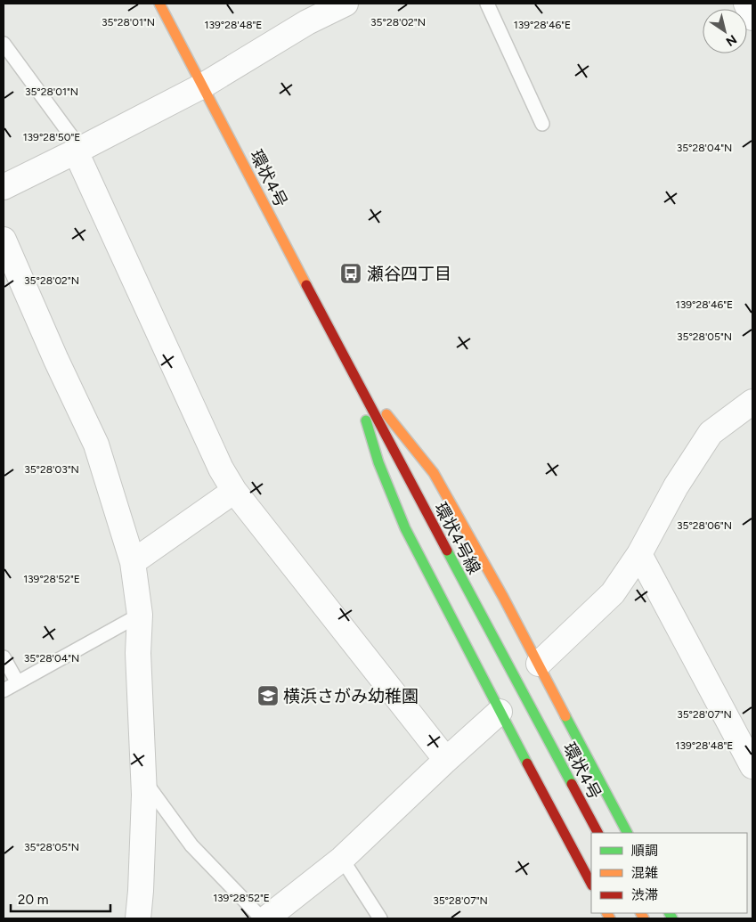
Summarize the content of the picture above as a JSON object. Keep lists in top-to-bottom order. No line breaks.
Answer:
{"streets":{"main road":["環状4号","環状4号線"]},"crossings":[["環状4号","環状4号線"]],"places":{"bus stop":["瀬谷四丁目"],"school or university":["横浜さがみ幼稚園"]},"legend":["順調","混雑","渋滞"],"scale_bar":"20 m","north":"bottom right","coordinates":["35°28'01\"N","35°28'02\"N","139°28'48\"E","139°28'46\"E","139°28'50\"E","35°28'04\"N","35°28'05\"N","35°28'03\"N","35°28'06\"N","139°28'52\"E","35°28'07\"N"]}
